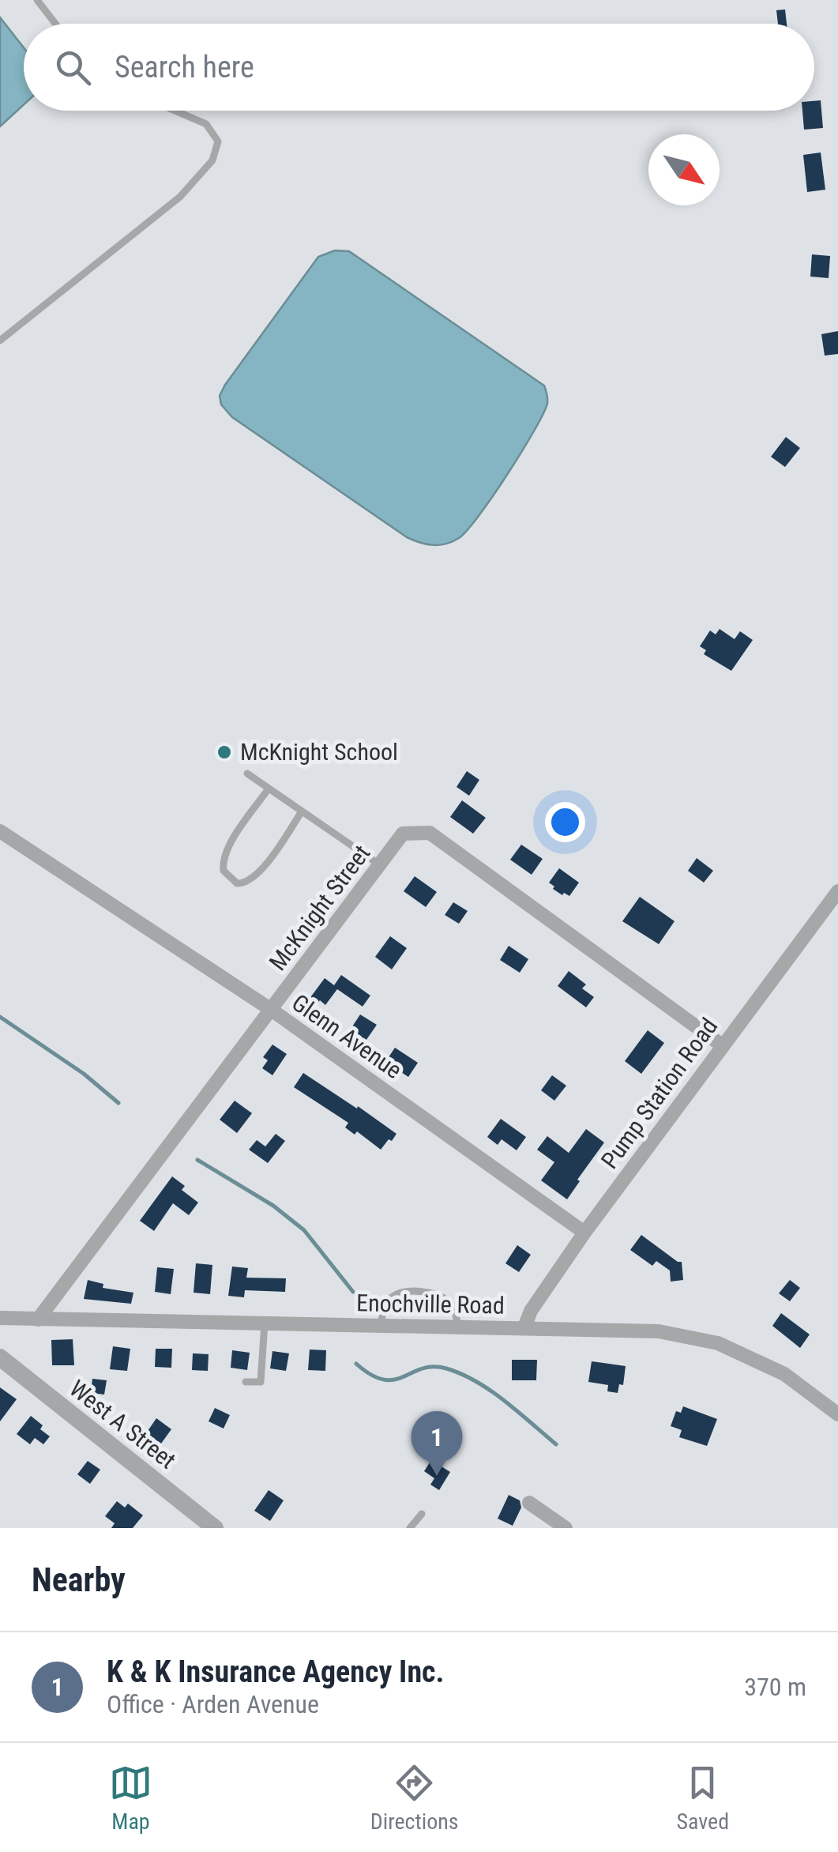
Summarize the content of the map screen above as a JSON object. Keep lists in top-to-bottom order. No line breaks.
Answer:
{"streets":{"street":["McKnight Street","Glenn Avenue","Pump Station Road","Enochville Road","West A Street"]},"crossings":[["McKnight Street","Glenn Avenue"],["McKnight Street","Pump Station Road"],["McKnight Street","Enochville Road"],["Glenn Avenue","Pump Station Road"],["Pump Station Road","Enochville Road"]],"places":["McKnight School"],"north":"bottom right","page":{"search":"Search here","pins":"1","heading":"Nearby","list":[{"mark":"1","name":"K & K Insurance Agency Inc.","note":"Office · Arden Avenue","value":"370 m"}],"nav":["Map","Directions","Saved"]}}
